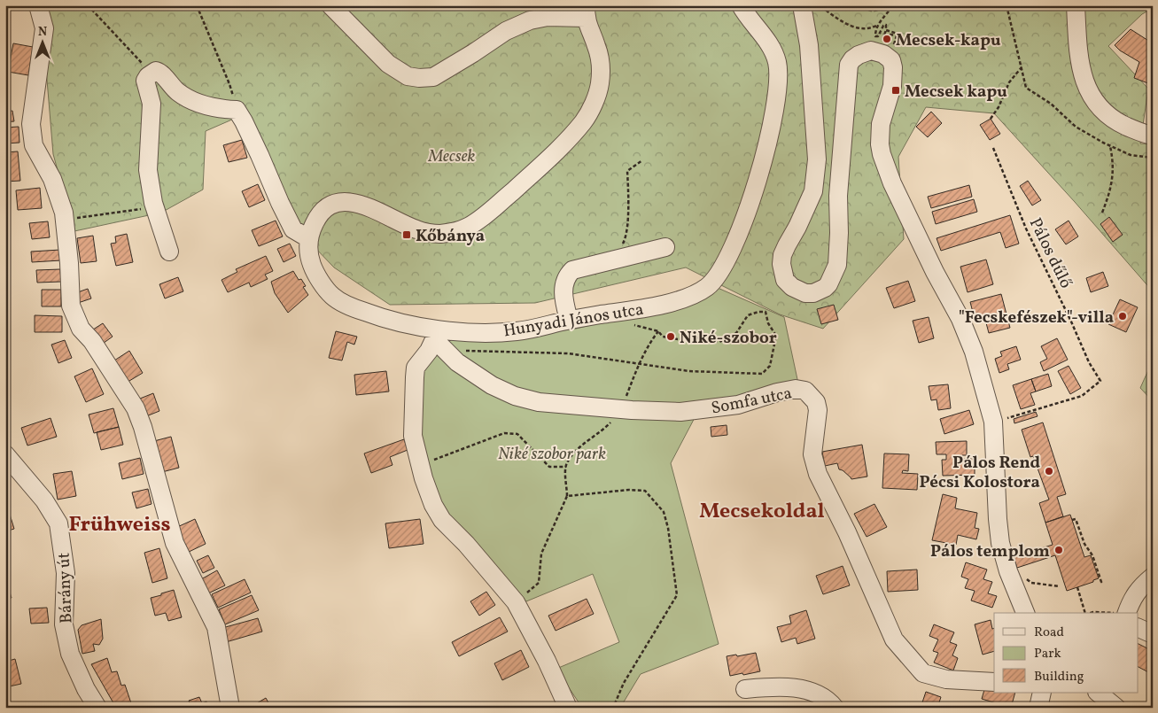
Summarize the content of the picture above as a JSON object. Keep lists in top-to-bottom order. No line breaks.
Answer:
{"streets":{"street":["Hunyadi János utca","Somfa utca","Bárány út"],"path":["Pálos dűlő"]},"crossings":[["Hunyadi János utca","Somfa utca"]],"districts":["Mecsekoldal","Frühweiss"],"parks":["Mecsek","Niké szobor park"],"places":{"other":["Mecsek-kapu","\"Fecskefészek\"-villa","Niké-szobor","Pálos Rend Pécsi Kolostora","Pálos templom"],"transit":["Mecsek kapu","Kőbánya"]},"legend":["Road","Park","Building"],"north":"top"}
